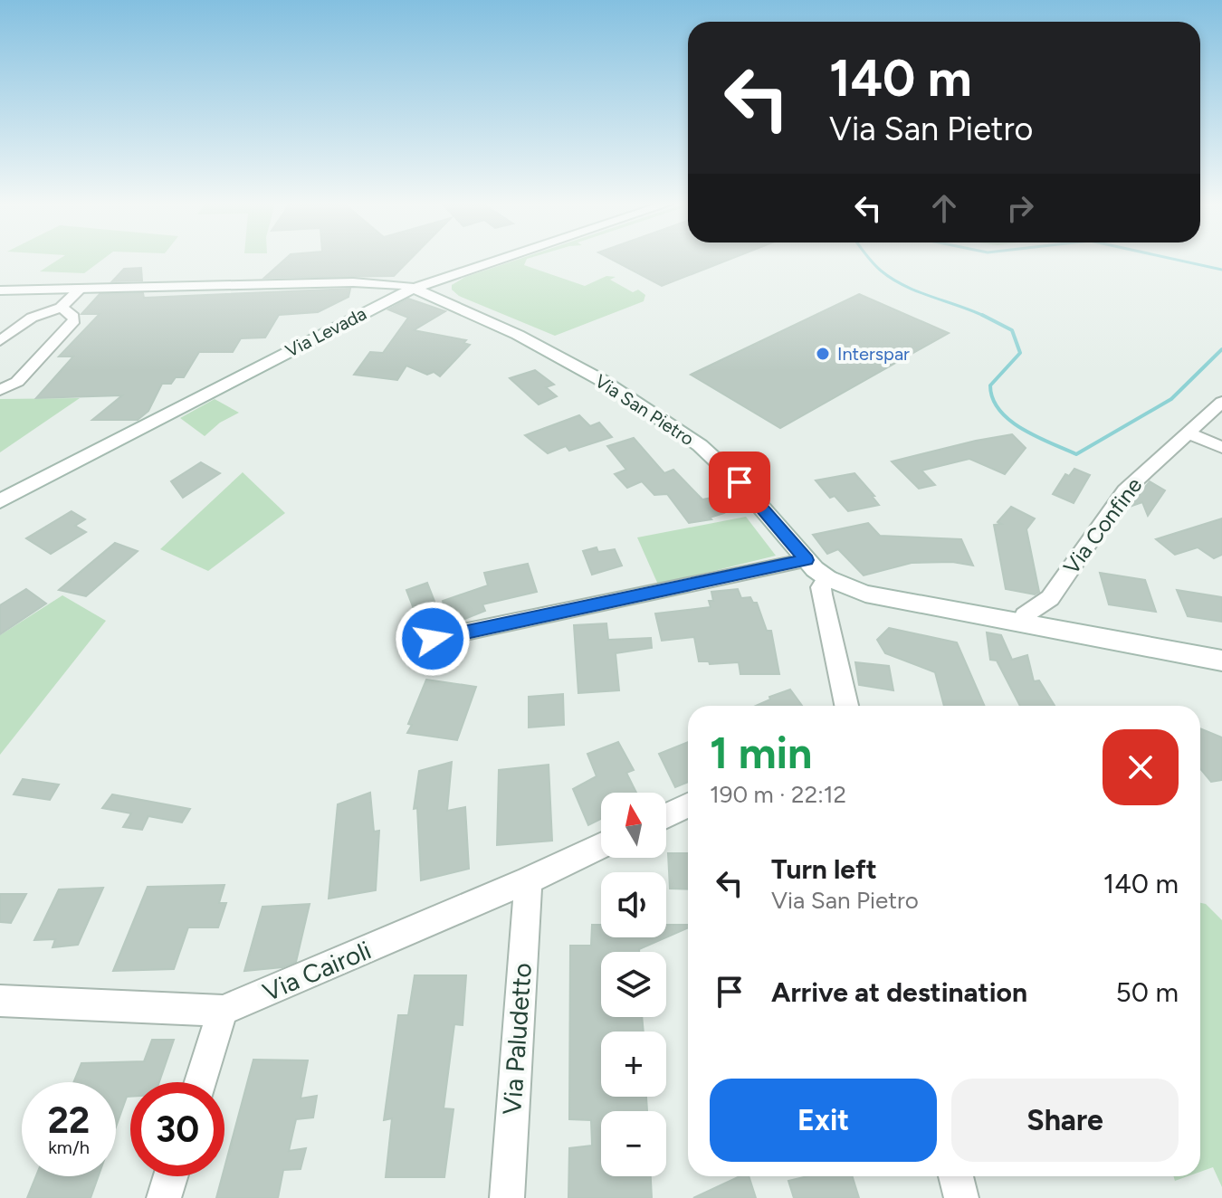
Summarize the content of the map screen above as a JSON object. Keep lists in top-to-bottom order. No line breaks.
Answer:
{"streets":{"street":["Via Levada","Via San Pietro","Via Confine","Via Cairoli","Via Paludetto"]},"crossings":[["Via Levada","Via San Pietro"],["Via San Pietro","Via Confine"],["Via Cairoli","Via Paludetto"]],"places":["Interspar"],"north":"top","page":{"turn":["140 m","Via San Pietro"],"heading":["1 min","190 m · 22:12"],"map_buttons":["+","−"],"list":[{"name":"Turn left","note":"Via San Pietro","value":"140 m"},{"name":"Arrive at destination","value":"50 m"}],"buttons":["Exit","Share"],"speed":"22 km/h","limit":"30"}}
